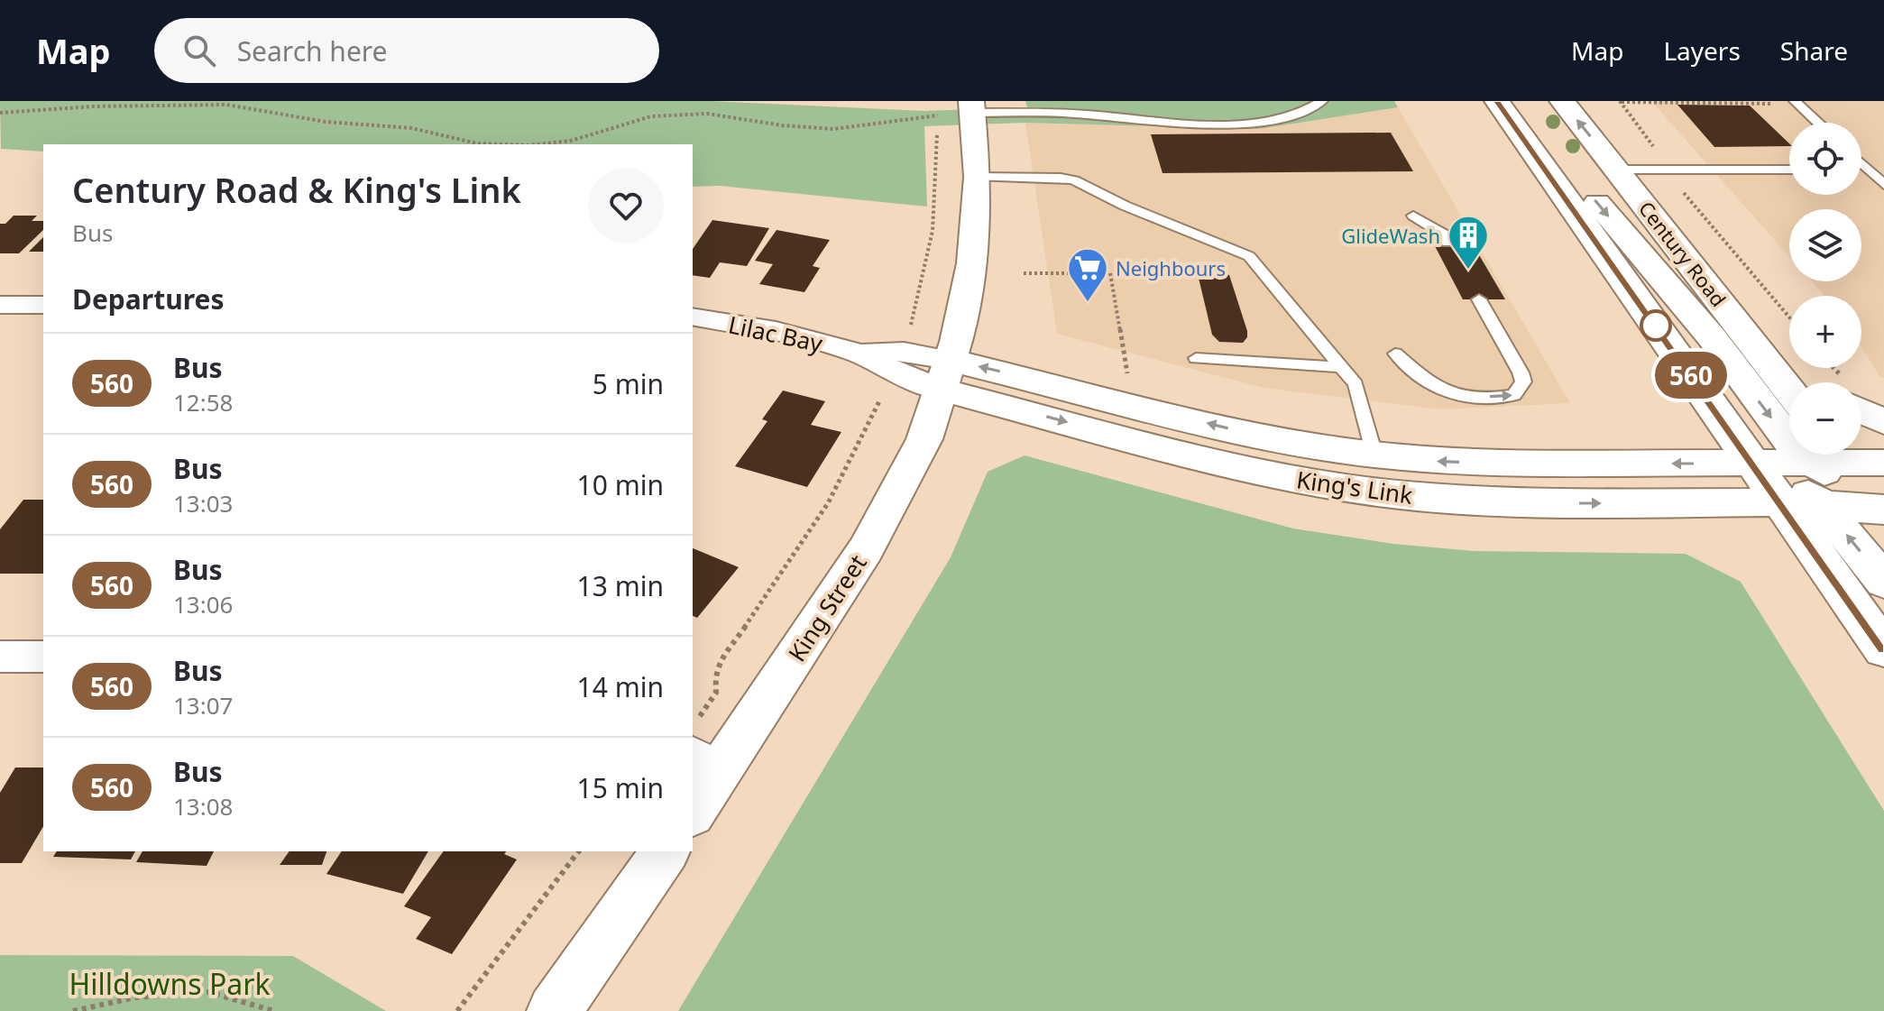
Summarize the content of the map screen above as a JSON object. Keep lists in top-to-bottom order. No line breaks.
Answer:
{"streets":{"street":["Century Road","Lilac Bay","King's Link","King Street"]},"crossings":[["Lilac Bay","King's Link"],["Lilac Bay","King Street"],["King's Link","King Street"]],"parks":["Hilldowns Park"],"places":{"building":["GlideWash"],"supermarket":["Neighbours"]},"lines":["bus line 560"],"page":{"header":"Map","search":"Search here","nav":["Map","Layers","Share"],"on_map":"560","map_buttons":["+","−"],"heading":[["Century Road & King's Link","Bus"],"Departures"],"list":[{"mark":"560","name":"Bus","note":"12:58","value":"5 min"},{"mark":"560","name":"Bus","note":"13:03","value":"10 min"},{"mark":"560","name":"Bus","note":"13:06","value":"13 min"},{"mark":"560","name":"Bus","note":"13:07","value":"14 min"},{"mark":"560","name":"Bus","note":"13:08","value":"15 min"}]}}
